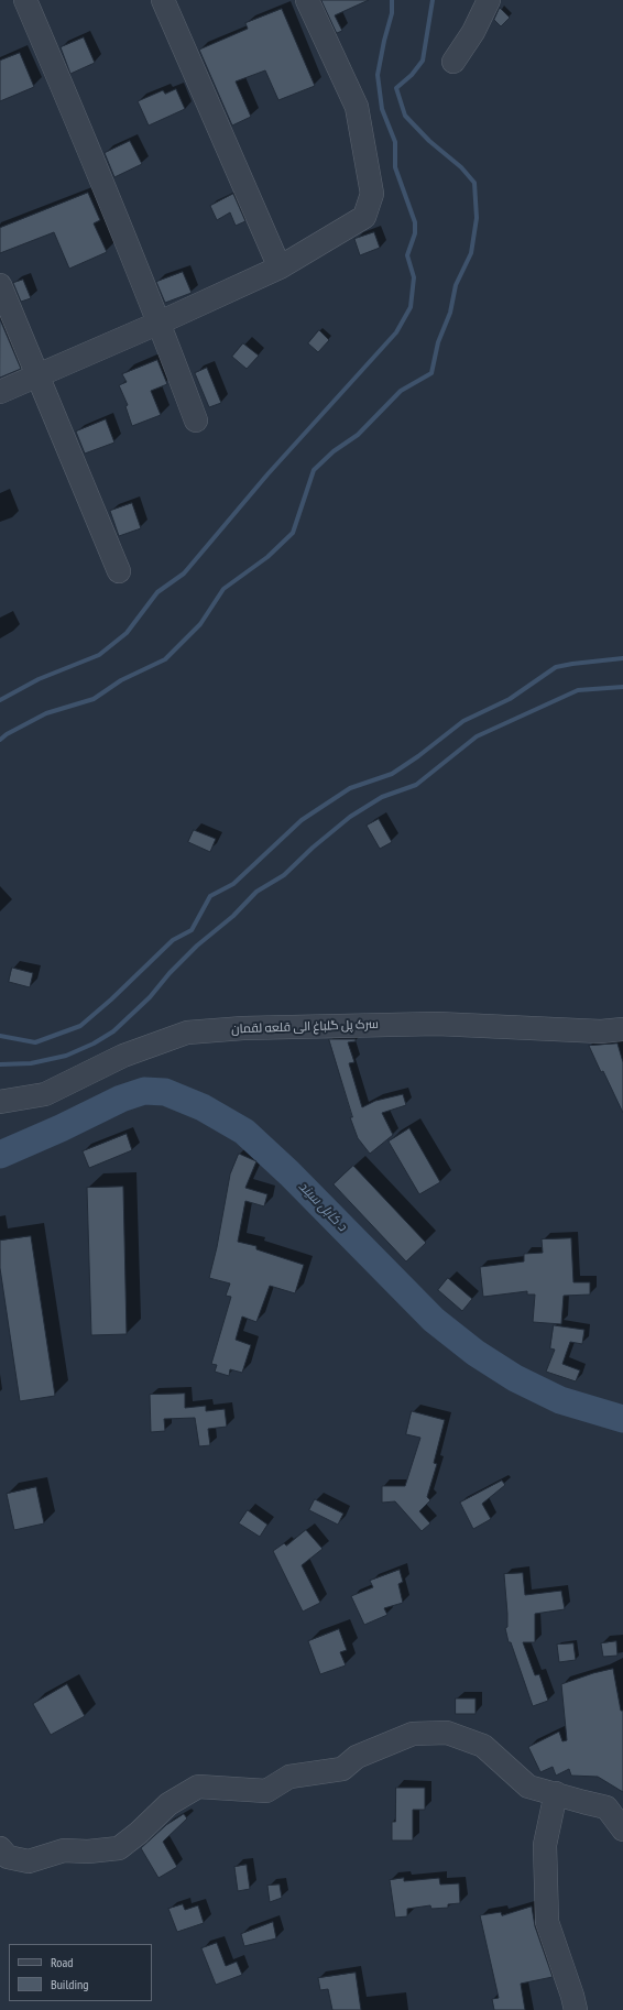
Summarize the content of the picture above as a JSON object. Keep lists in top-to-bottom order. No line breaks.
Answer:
{"streets":{"street":["سرک پل گلباغ الی قلعه لقمان"]},"water":["د کابل سيند"],"legend":["Road","Building"]}
